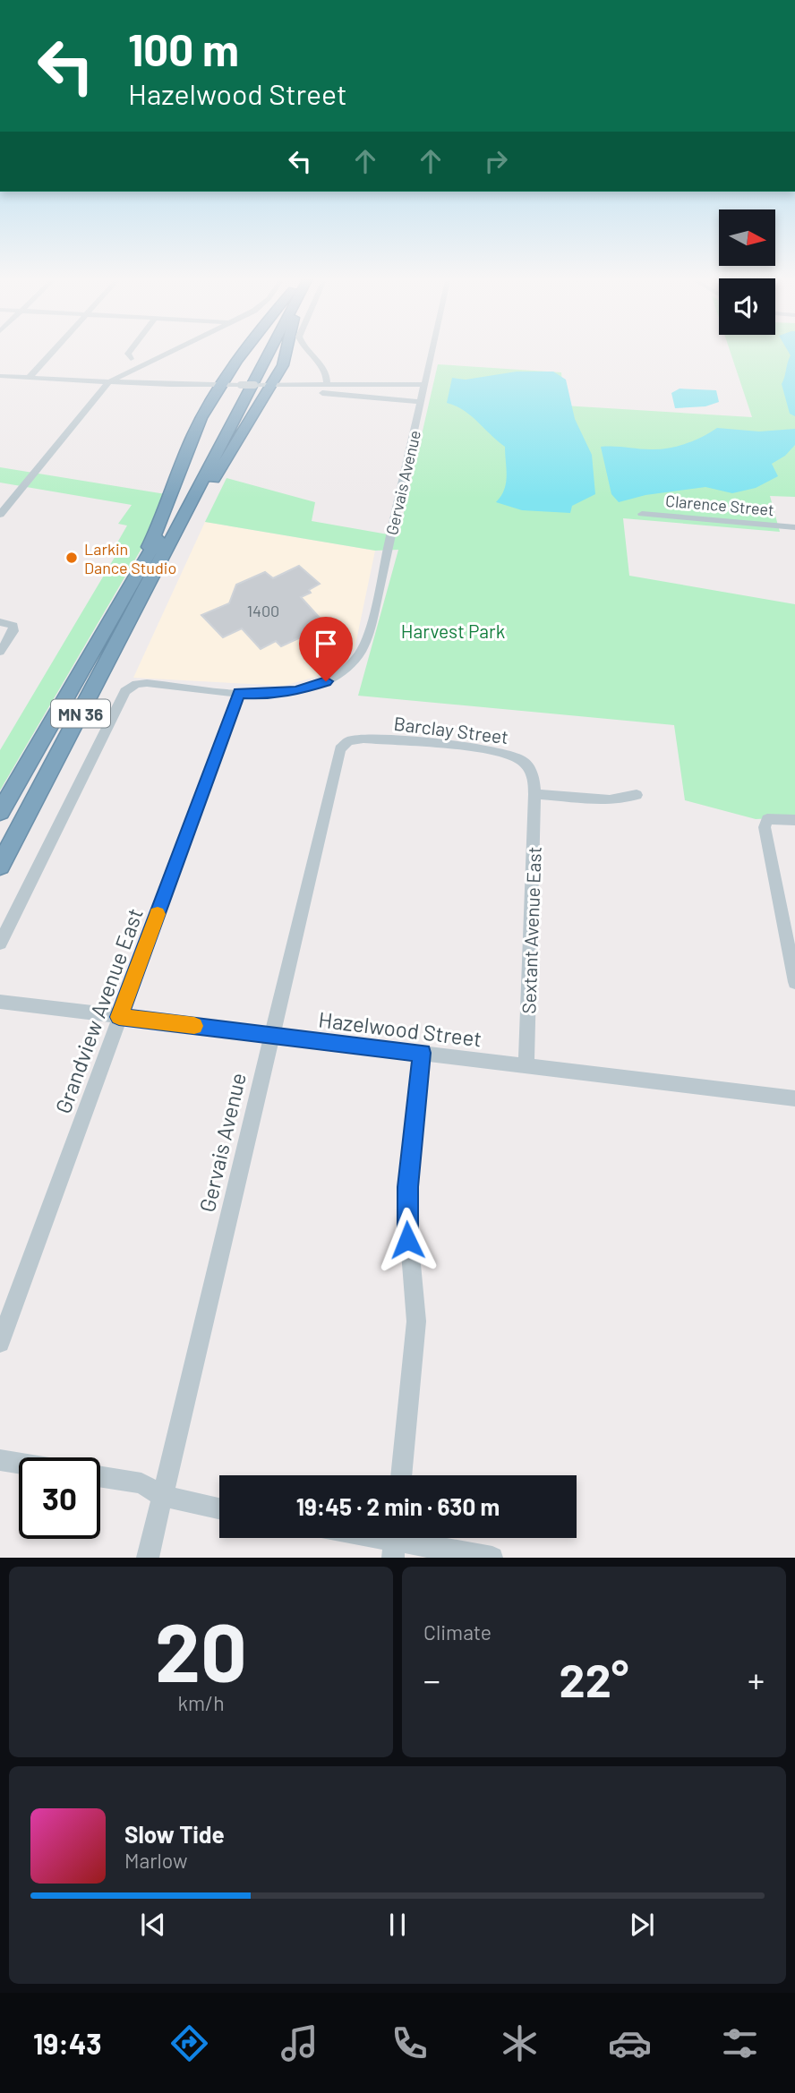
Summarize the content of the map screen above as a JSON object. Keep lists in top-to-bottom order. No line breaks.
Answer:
{"streets":{"highway":["MN 36"],"street":["Gervais Avenue","Clarence Street","Barclay Street","Sextant Avenue East","Grandview Avenue East","Hazelwood Street"]},"crossings":[["Gervais Avenue","Barclay Street"],["Gervais Avenue","Hazelwood Street"],["Barclay Street","Sextant Avenue East"],["Sextant Avenue East","Hazelwood Street"],["Grandview Avenue East","Hazelwood Street"]],"parks":["Harvest Park"],"places":["Larkin Dance Studio"],"house_numbers":["1400"],"north":"right","page":{"turn":["100 m","Hazelwood Street"],"limit":"30","trip":"19:45 · 2 min · 630 m","tile":[["20","km/h"],"Climate"],"heat":["−","22°","+"],"song":["Slow Tide","Marlow"],"tabs":"19:43"}}
